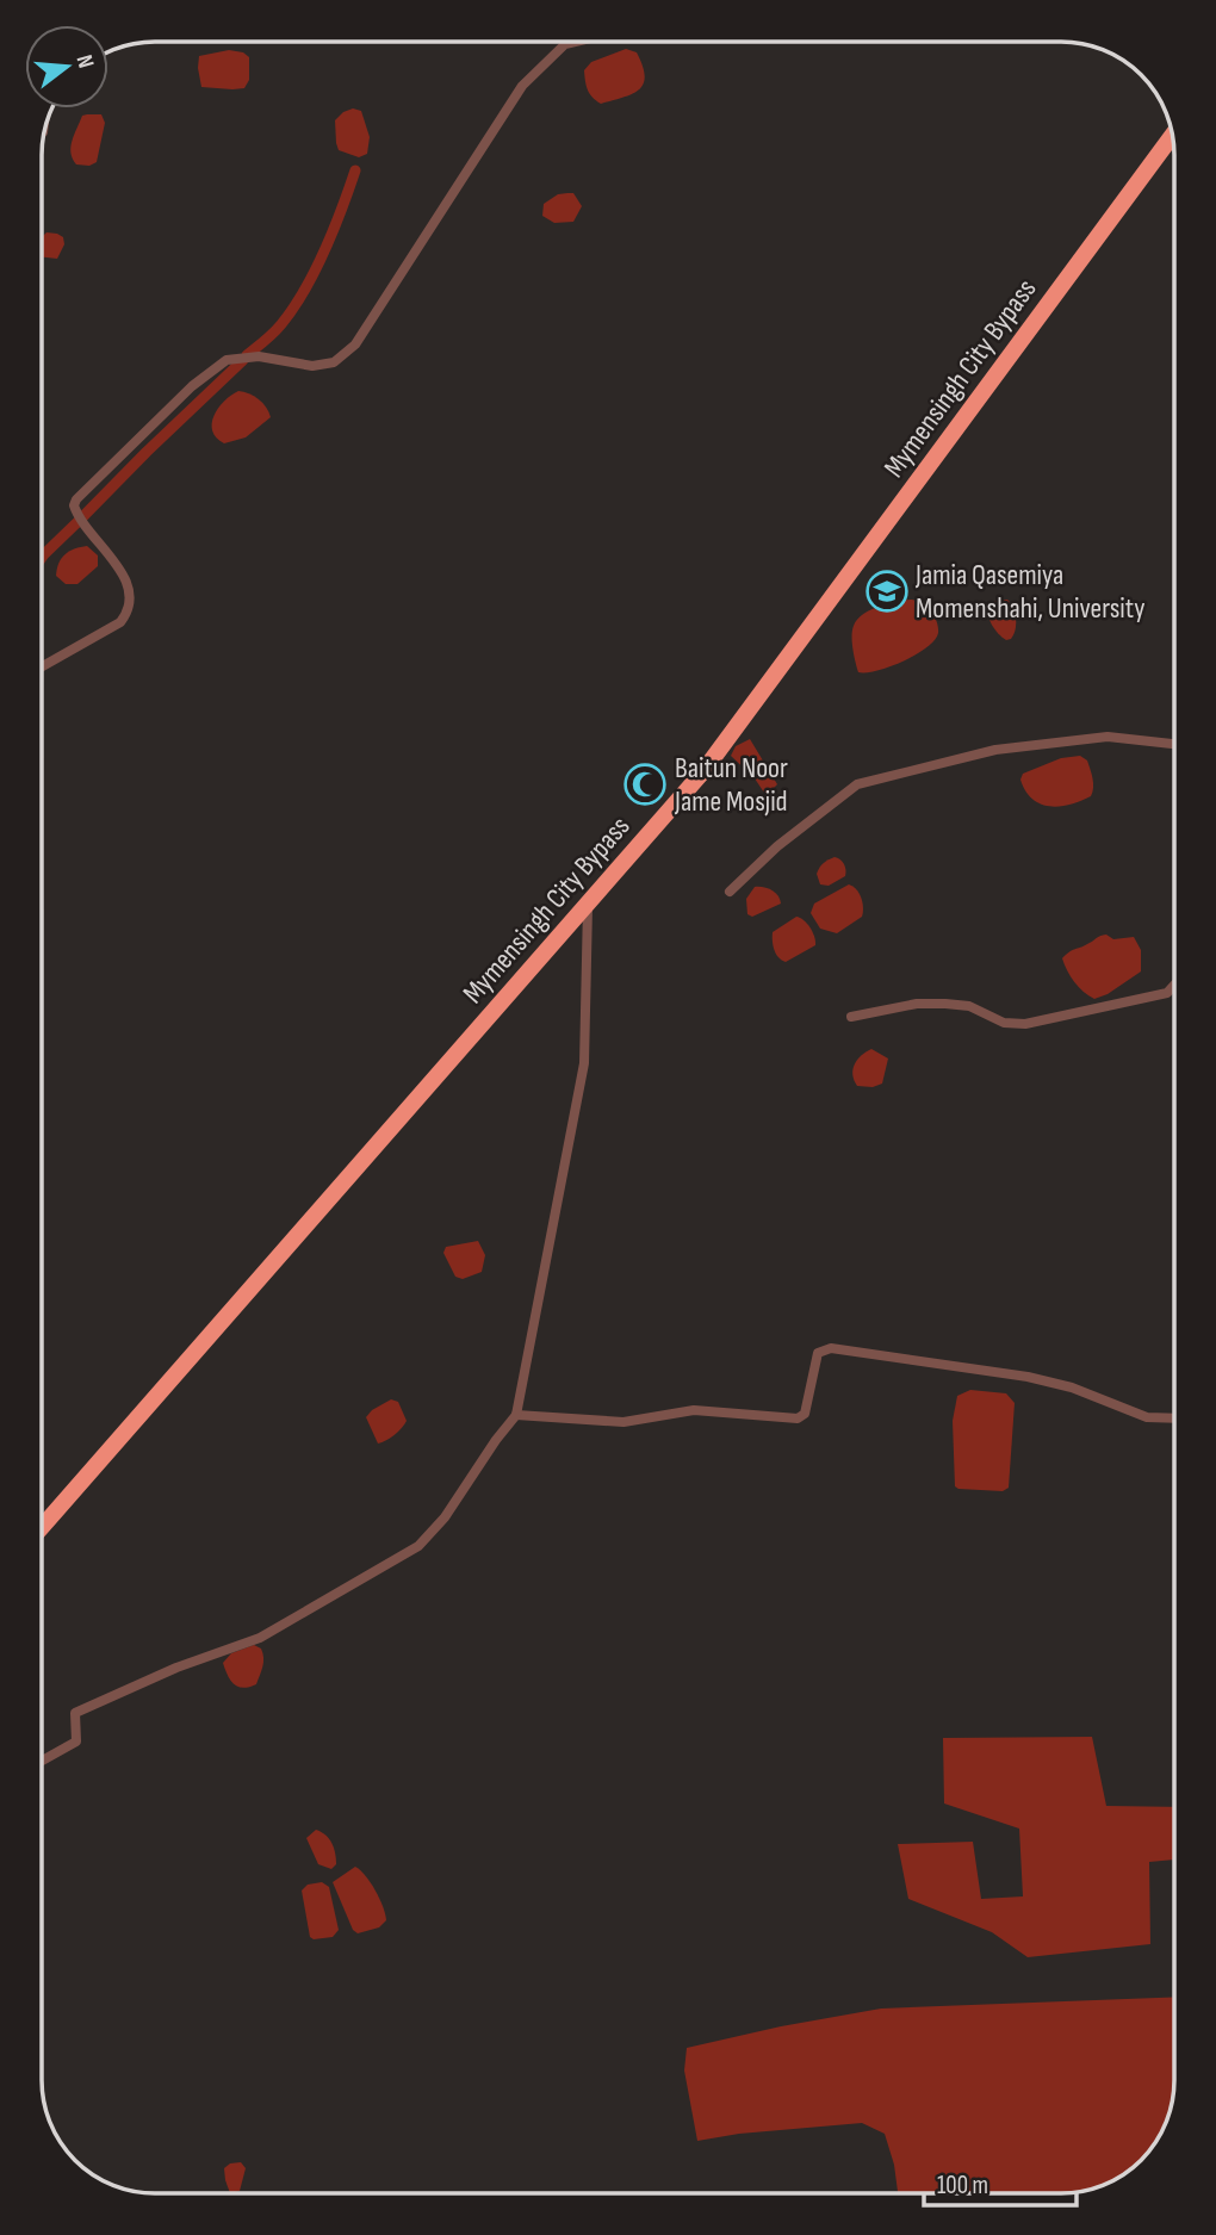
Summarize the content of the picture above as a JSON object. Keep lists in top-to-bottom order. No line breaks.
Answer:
{"streets":{"highway":["Mymensingh City Bypass"]},"places":{"school or university":["Jamia Qasemiya Momenshahi, University"],"mosque":["Baitun Noor Jame Mosjid"]},"scale_bar":"100 m","north":"right"}
